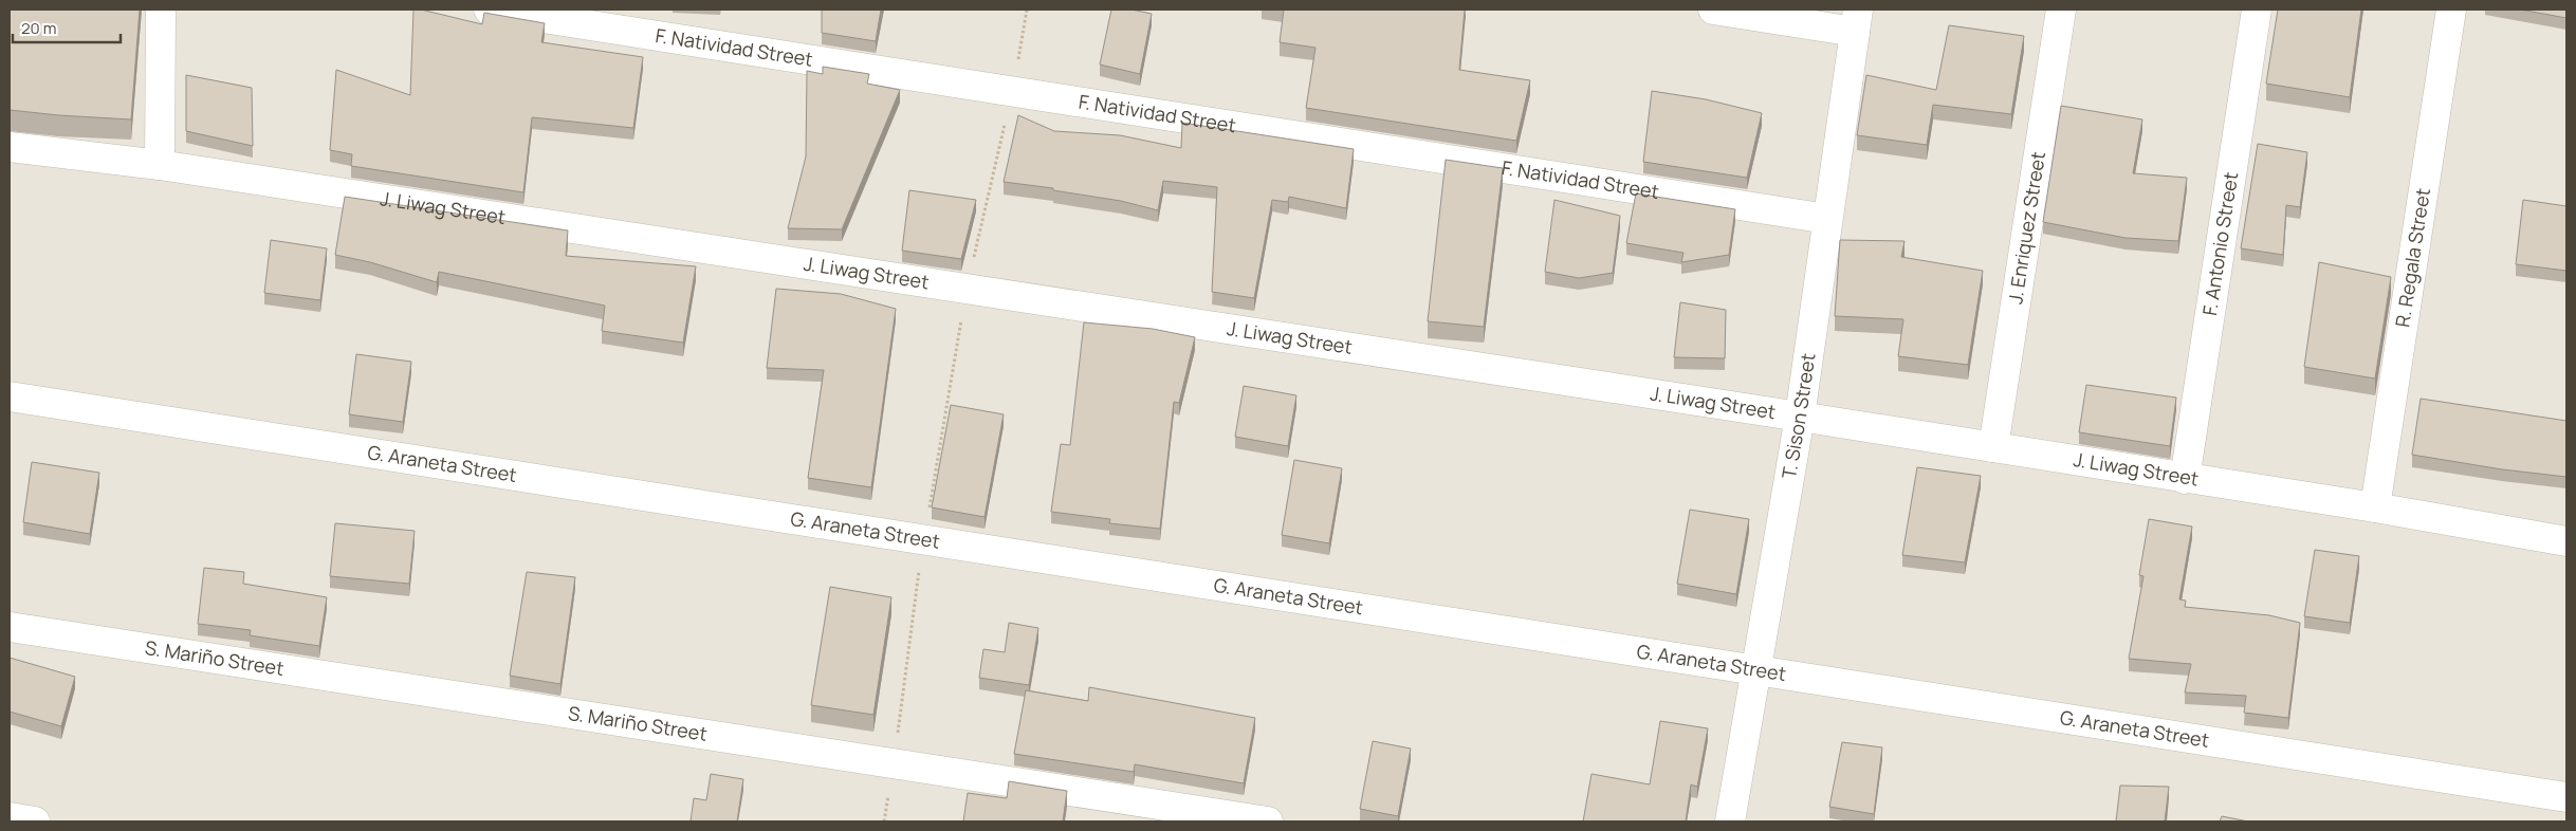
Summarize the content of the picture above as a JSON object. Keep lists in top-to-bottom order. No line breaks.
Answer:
{"streets":{"street":["F. Natividad Street","J. Liwag Street","J. Enriquez Street","F. Antonio Street","R. Regala Street","T. Sison Street","G. Araneta Street","S. Mariño Street"]},"crossings":[["F. Natividad Street","T. Sison Street"],["J. Liwag Street","J. Enriquez Street"],["J. Liwag Street","F. Antonio Street"],["J. Liwag Street","R. Regala Street"],["J. Liwag Street","T. Sison Street"],["T. Sison Street","G. Araneta Street"]],"scale_bar":"20 m"}
